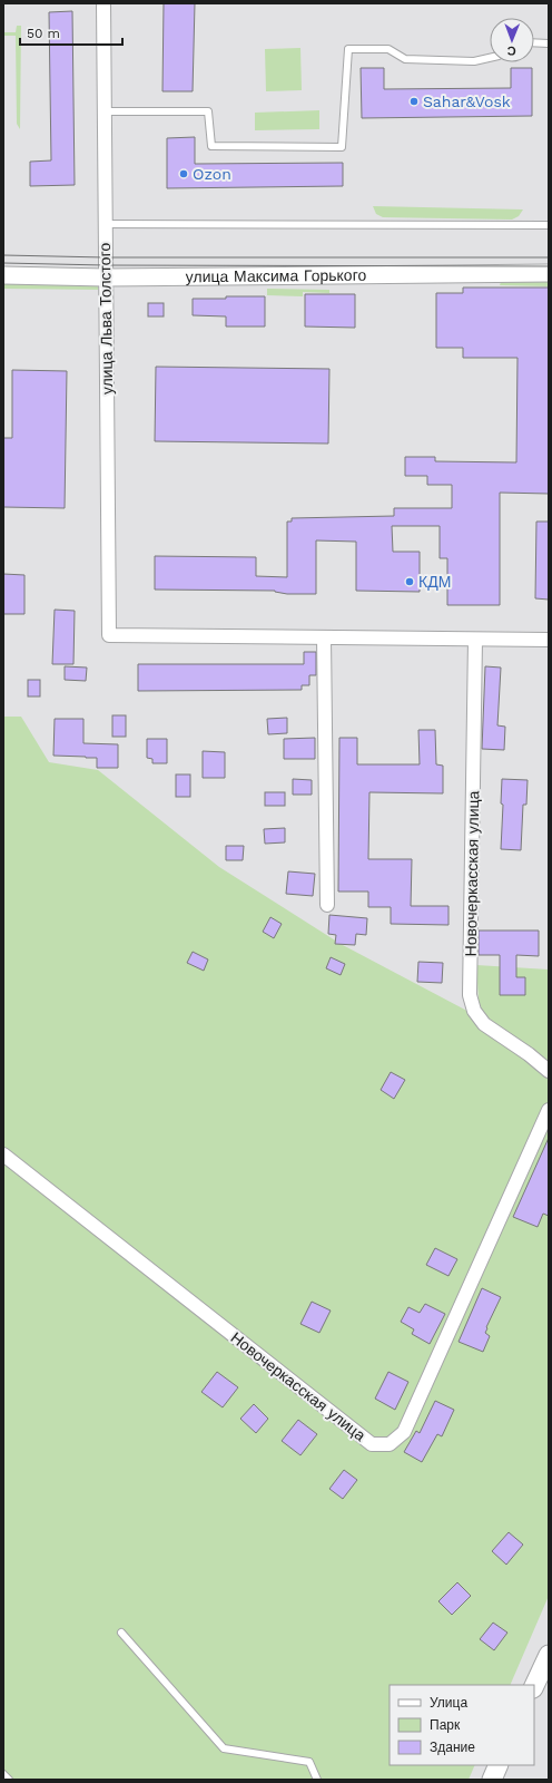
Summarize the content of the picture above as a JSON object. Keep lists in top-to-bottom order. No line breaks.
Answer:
{"streets":{"street":["улица Максима Горького","улица Льва Толстого","Новочеркасская улица"]},"crossings":[["улица Максима Горького","улица Льва Толстого"]],"places":["Sahar&Vosk","Ozon","КДМ"],"legend":["Улица","Парк","Здание"],"scale_bar":"50 m","north":"bottom"}
